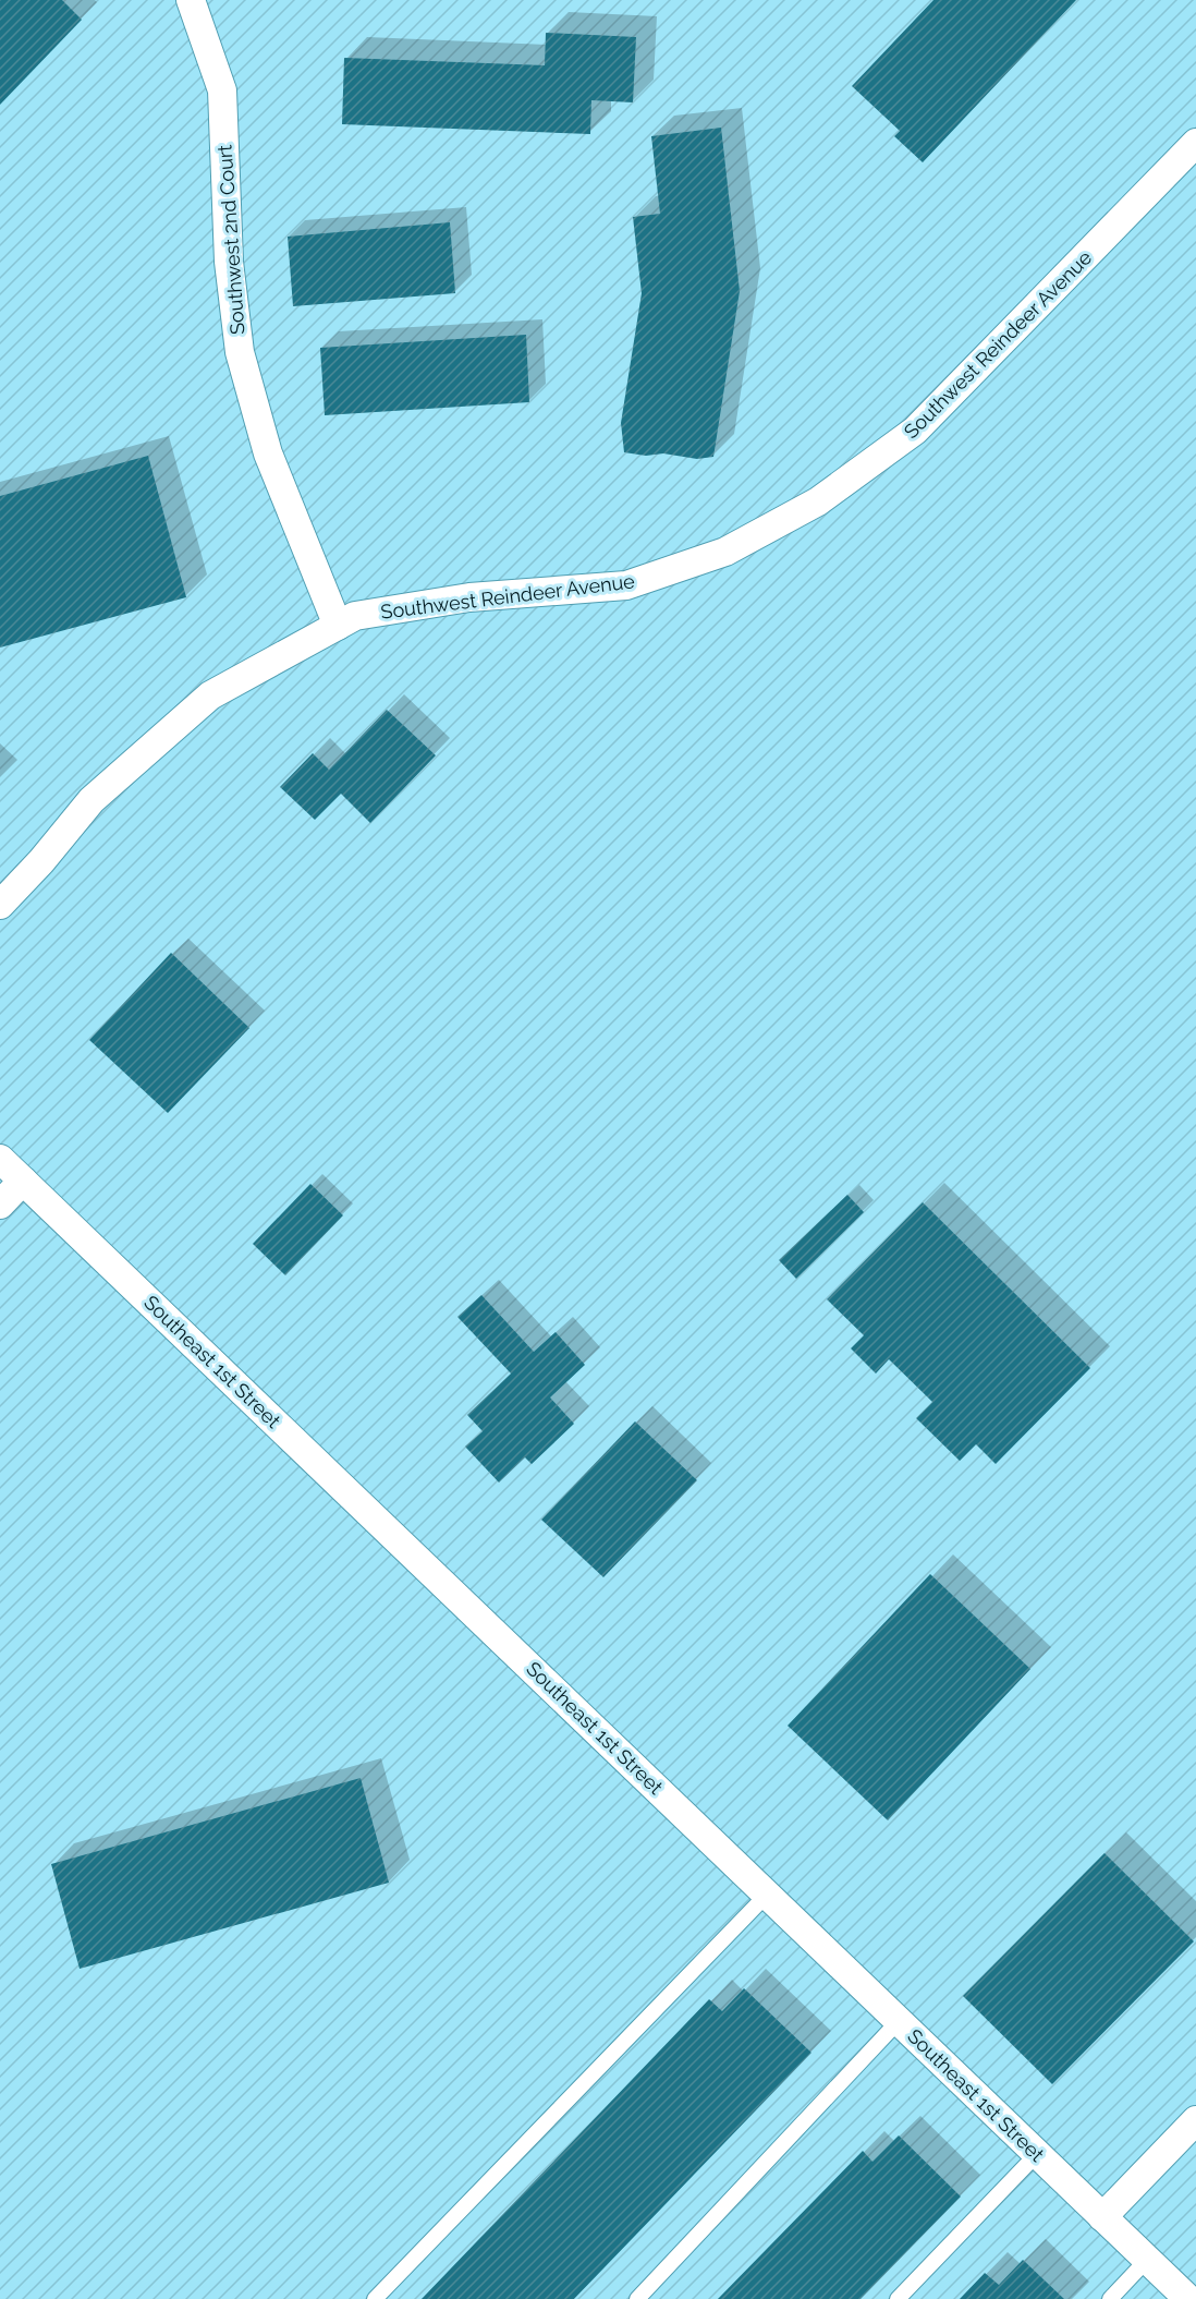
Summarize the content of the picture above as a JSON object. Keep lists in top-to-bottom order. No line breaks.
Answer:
{"streets":{"street":["Southwest 2nd Court","Southwest Reindeer Avenue","Southeast 1st Street"]},"crossings":[["Southwest 2nd Court","Southwest Reindeer Avenue"]]}
